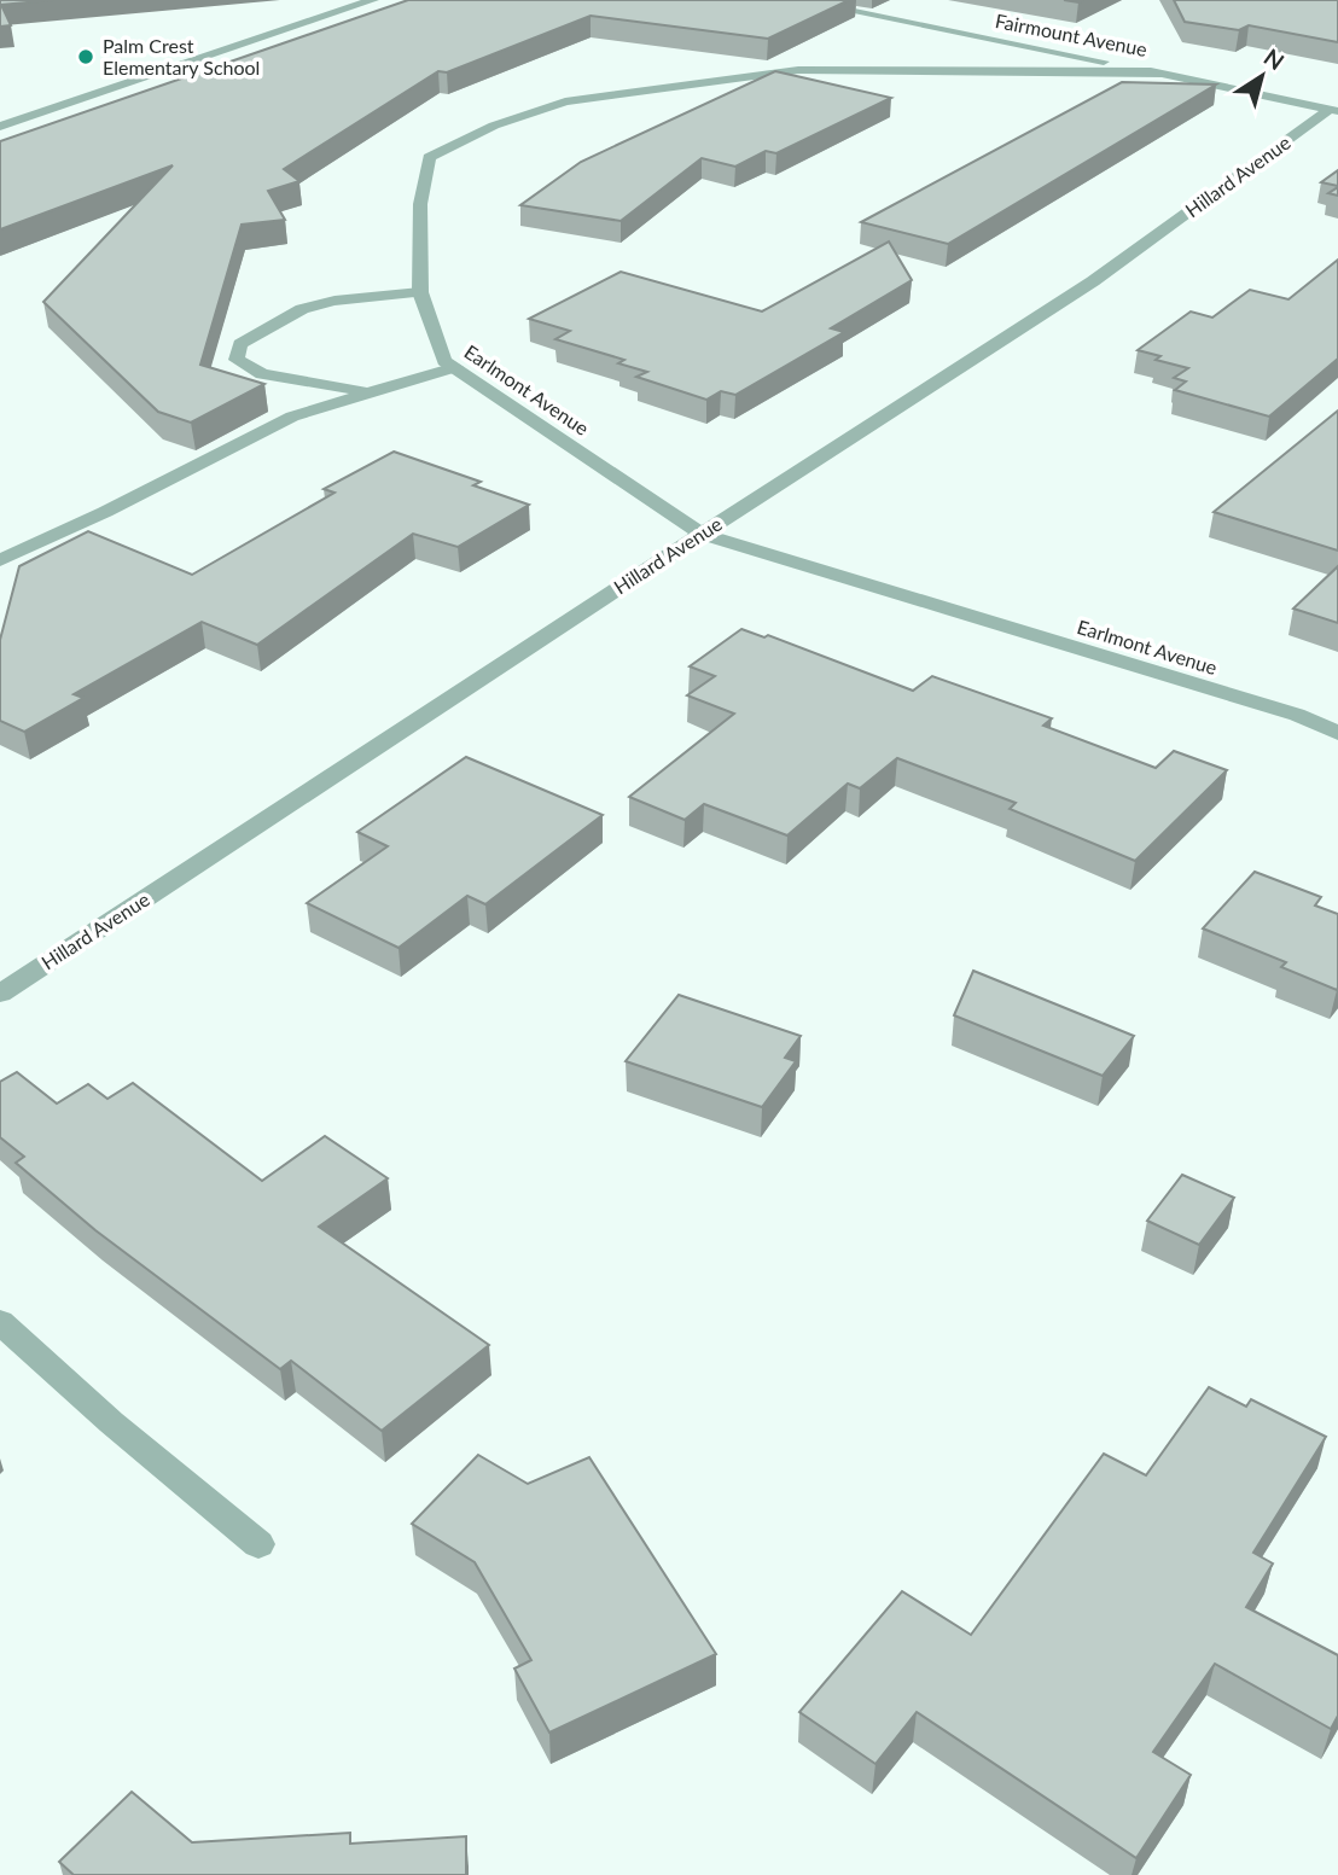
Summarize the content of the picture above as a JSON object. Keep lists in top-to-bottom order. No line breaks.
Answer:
{"streets":{"street":["Fairmount Avenue","Hillard Avenue","Earlmont Avenue"]},"crossings":[["Fairmount Avenue","Hillard Avenue"],["Fairmount Avenue","Earlmont Avenue"],["Hillard Avenue","Earlmont Avenue"]],"places":["Palm Crest Elementary School"],"north":"top right"}
